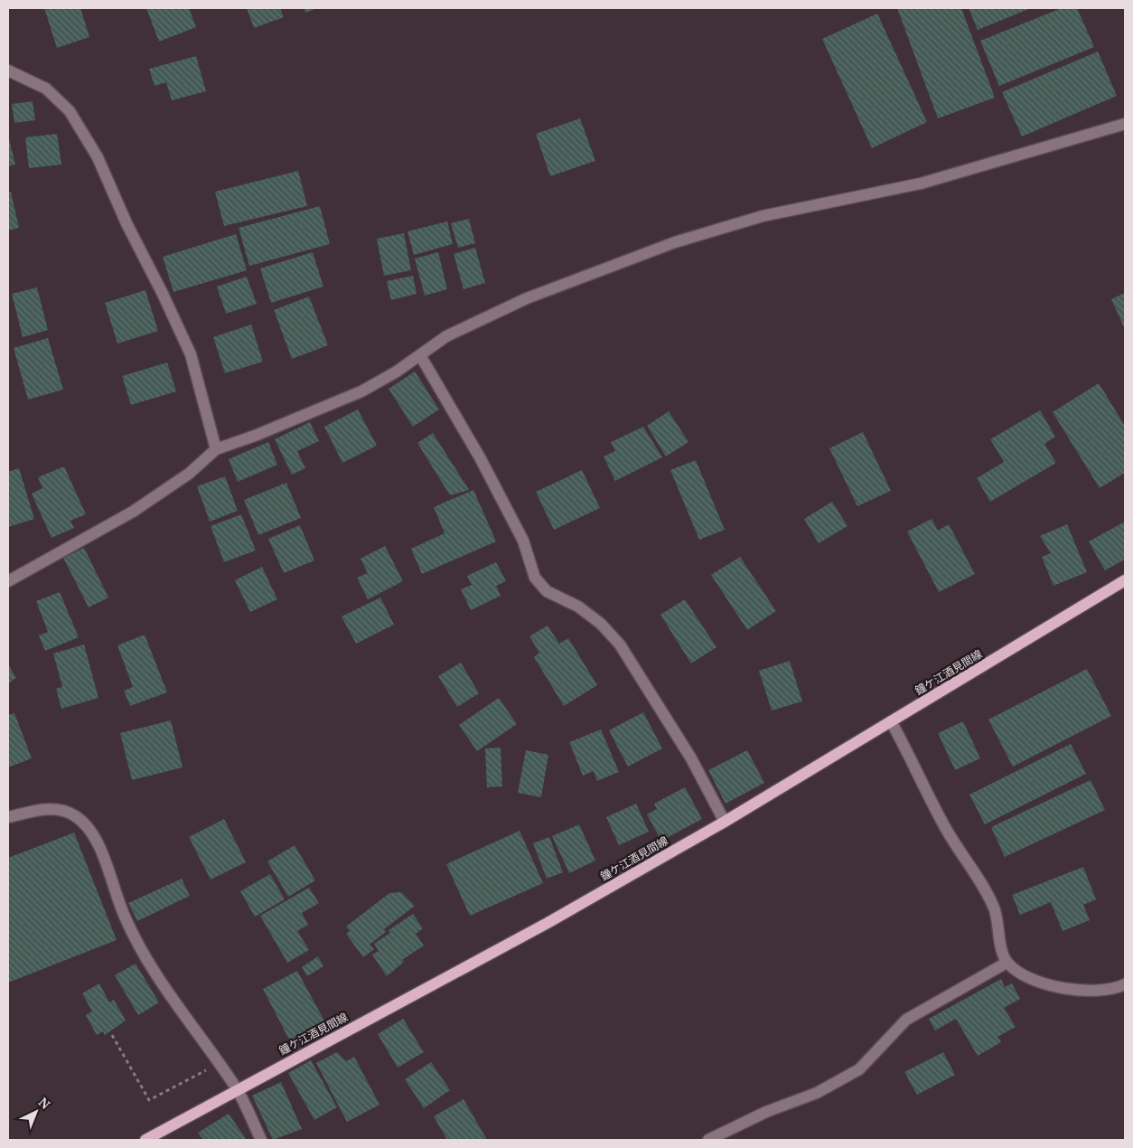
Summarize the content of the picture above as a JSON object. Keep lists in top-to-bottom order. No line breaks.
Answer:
{"streets":{"main road":["鐘ケ江酒見間線"]},"north":"top right"}
